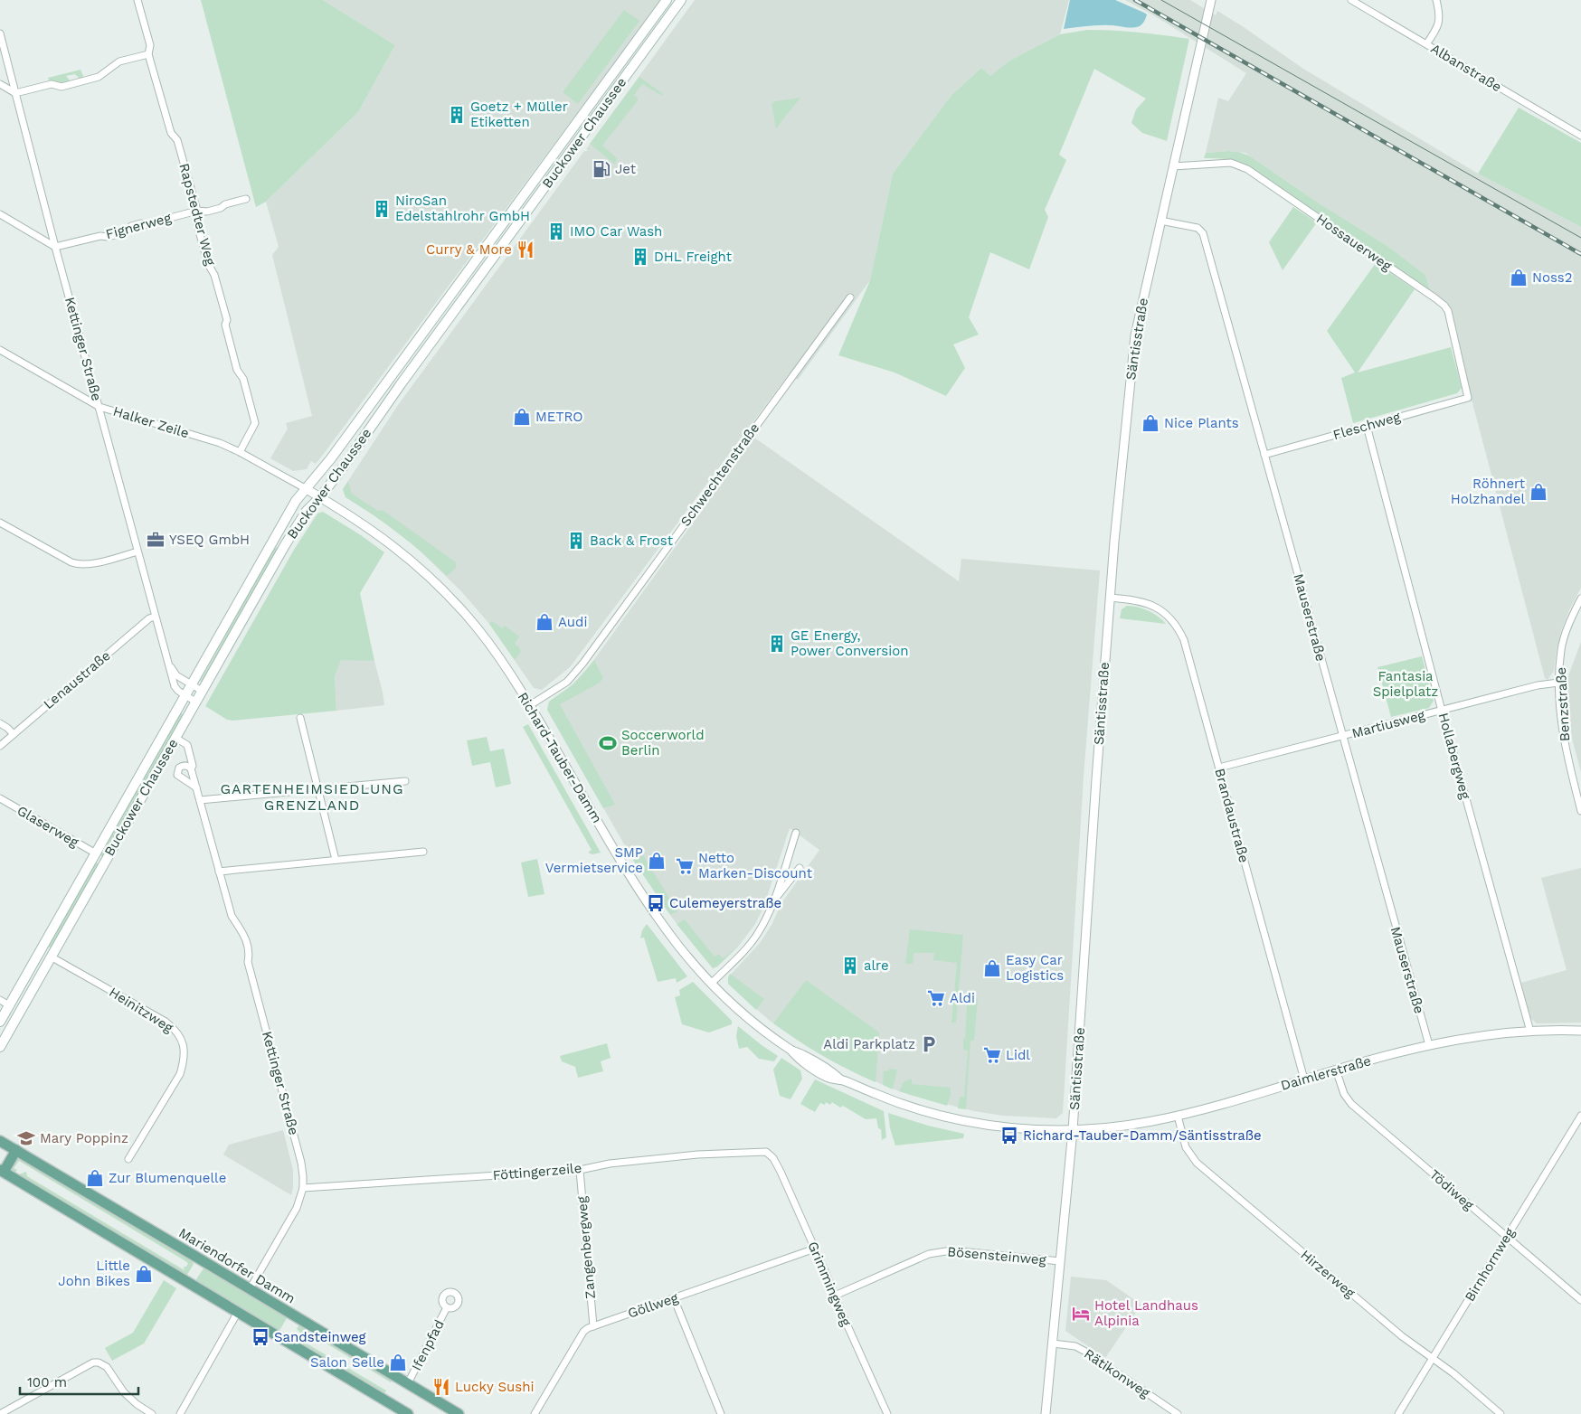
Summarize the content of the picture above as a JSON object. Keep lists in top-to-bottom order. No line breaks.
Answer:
{"streets":{"main road":["Buckower Chaussee","Mariendorfer Damm"],"street":["Albanstraße","Rapstedter Weg","Fignerweg","Hossauerweg","Säntisstraße","Kettinger Straße","Halker Zeile","Fleschweg","Schwechtenstraße","Mauserstraße","Lenaustraße","Benzstraße","Martiusweg","Hollabergweg","Richard-Tauber-Damm","Brandaustraße","Glaserweg","Heinitzweg","Daimlerstraße","Föttingerzeile","Tödiweg","Zangenbergweg","Bösensteinweg","Birnhornweg","Hirzerweg","Grimmingweg","Göllweg","Ifenpfad","Rätikonweg"]},"crossings":[["Buckower Chaussee","Kettinger Straße"],["Buckower Chaussee","Halker Zeile"],["Buckower Chaussee","Richard-Tauber-Damm"],["Buckower Chaussee","Glaserweg"],["Buckower Chaussee","Heinitzweg"],["Rapstedter Weg","Fignerweg"],["Rapstedter Weg","Halker Zeile"],["Fignerweg","Kettinger Straße"],["Hossauerweg","Säntisstraße"],["Hossauerweg","Fleschweg"],["Säntisstraße","Mauserstraße"],["Säntisstraße","Richard-Tauber-Damm"],["Säntisstraße","Brandaustraße"],["Säntisstraße","Daimlerstraße"],["Säntisstraße","Bösensteinweg"],["Säntisstraße","Rätikonweg"],["Kettinger Straße","Halker Zeile"],["Kettinger Straße","Lenaustraße"],["Kettinger Straße","Föttingerzeile"],["Kettinger Straße","Mariendorfer Damm"],["Halker Zeile","Richard-Tauber-Damm"],["Fleschweg","Mauserstraße"],["Fleschweg","Hollabergweg"],["Schwechtenstraße","Richard-Tauber-Damm"],["Mauserstraße","Martiusweg"],["Mauserstraße","Daimlerstraße"],["Benzstraße","Martiusweg"],["Martiusweg","Hollabergweg"],["Martiusweg","Brandaustraße"],["Hollabergweg","Daimlerstraße"],["Richard-Tauber-Damm","Daimlerstraße"],["Brandaustraße","Daimlerstraße"],["Daimlerstraße","Tödiweg"],["Daimlerstraße","Hirzerweg"],["Föttingerzeile","Zangenbergweg"],["Föttingerzeile","Grimmingweg"],["Tödiweg","Birnhornweg"],["Zangenbergweg","Göllweg"],["Bösensteinweg","Grimmingweg"],["Birnhornweg","Hirzerweg"],["Mariendorfer Damm","Ifenpfad"],["Grimmingweg","Göllweg"]],"districts":["GARTENHEIMSIEDLUNG GRENZLAND"],"parks":["Fantasia Spielplatz"],"places":{"building":["Goetz + Müller Etiketten","NiroSan Edelstahlrohr GmbH","IMO Car Wash","DHL Freight","Back & Frost","GE Energy, Power Conversion","alre"],"fuel station":["Jet"],"restaurant":["Curry & More","Lucky Sushi"],"shop":["Noss2","METRO","Nice Plants","Röhnert Holzhandel","Audi","SMP Vermietservice","Easy Car Logistics","Zur Blumenquelle","Little John Bikes","Salon Selle"],"office":["YSEQ GmbH"],"sports":["Soccerworld Berlin"],"supermarket":["Netto Marken-Discount","Aldi","Lidl"],"bus stop":["Culemeyerstraße","Richard-Tauber-Damm/Säntisstraße","Sandsteinweg"],"parking":["Aldi Parkplatz"],"school or university":["Mary Poppinz"],"hotel":["Hotel Landhaus Alpinia"]},"scale_bar":"100 m"}
